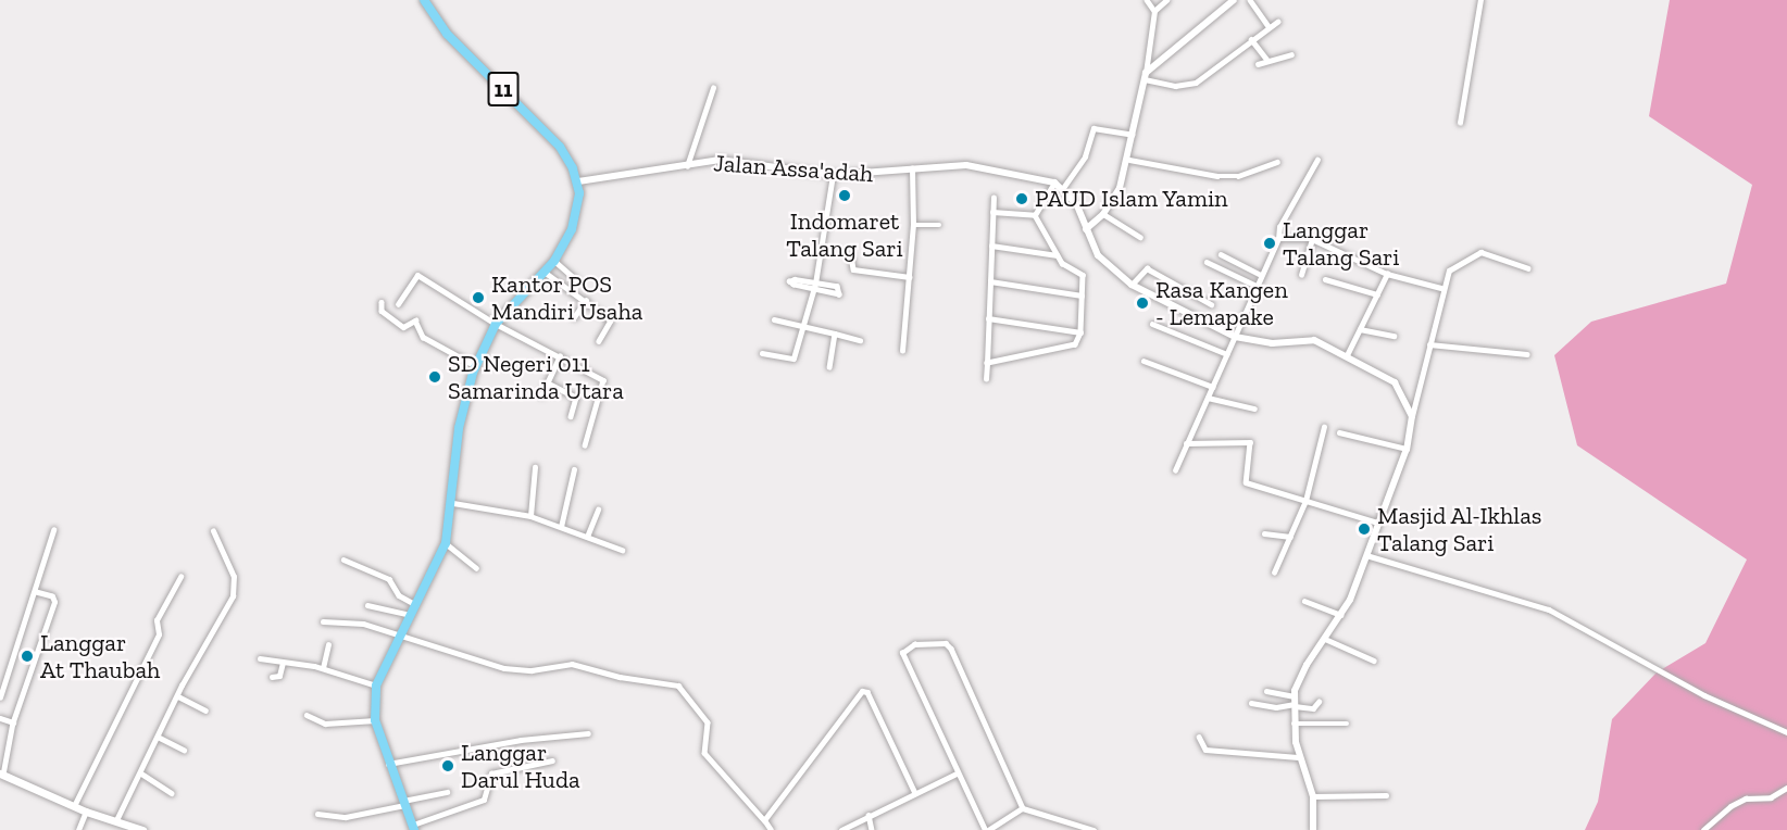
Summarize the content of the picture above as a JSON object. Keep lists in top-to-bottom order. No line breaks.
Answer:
{"streets":{"highway":["11"],"street":["Jalan Assa'adah"]},"crossings":[["11","Jalan Assa'adah"]],"places":["Indomaret Talang Sari","PAUD Islam Yamin","Langgar Talang Sari","Kantor POS Mandiri Usaha","Rasa Kangen - Lemapake","SD Negeri 011 Samarinda Utara","Masjid Al-Ikhlas Talang Sari","Langgar At Thaubah","Langgar Darul Huda"]}
